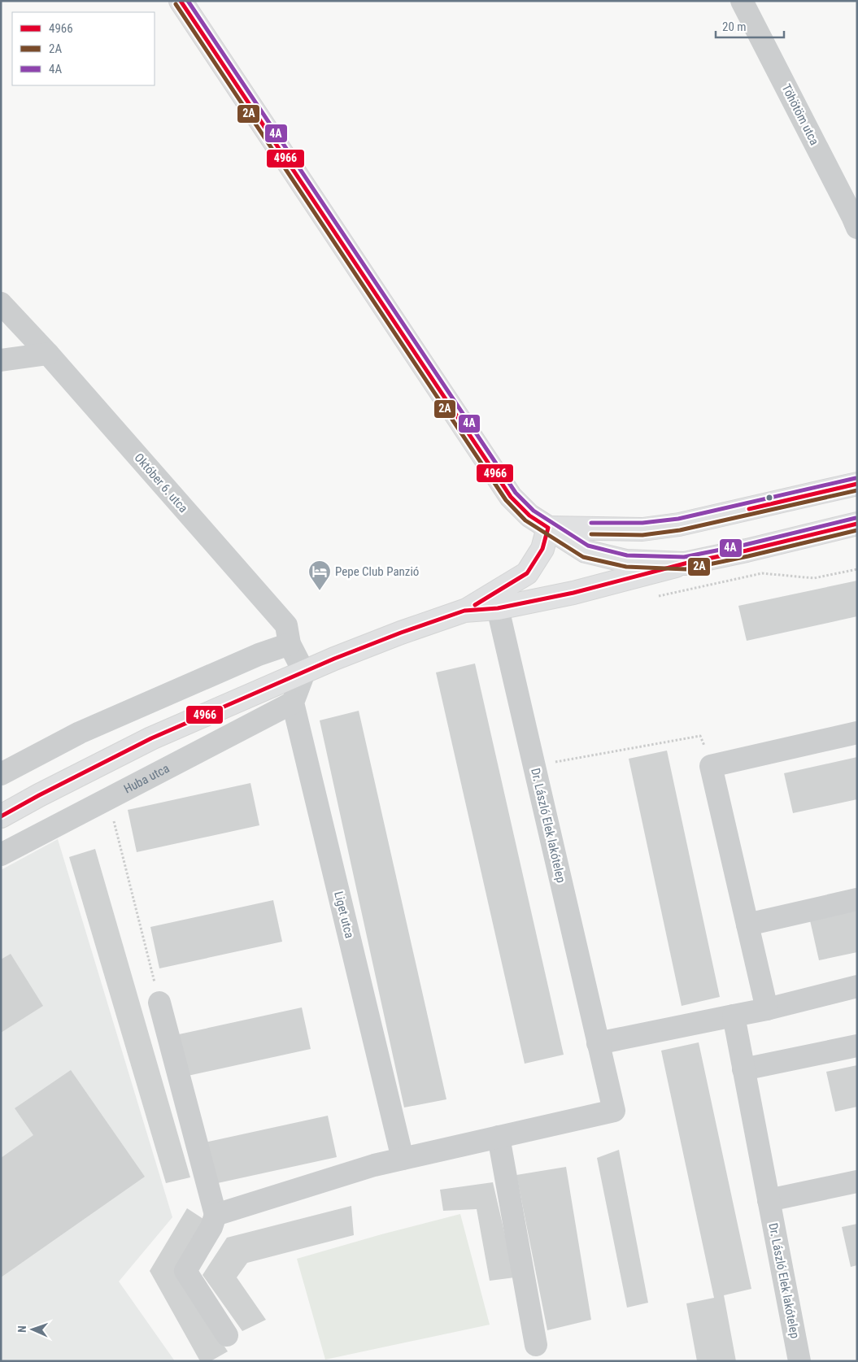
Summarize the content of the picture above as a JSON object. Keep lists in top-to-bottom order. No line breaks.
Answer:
{"streets":{"street":["Töhötöm utca","Október 6. utca","Huba utca","Dr. László Elek lakótelep","Liget utca"]},"crossings":[["Huba utca","Liget utca"]],"places":{"hotel":["Pepe Club Panzió"]},"lines":["transit line 4966","transit line 4A","transit line 2A"],"legend":["4966","2A","4A"],"scale_bar":"20 m","north":"left"}
